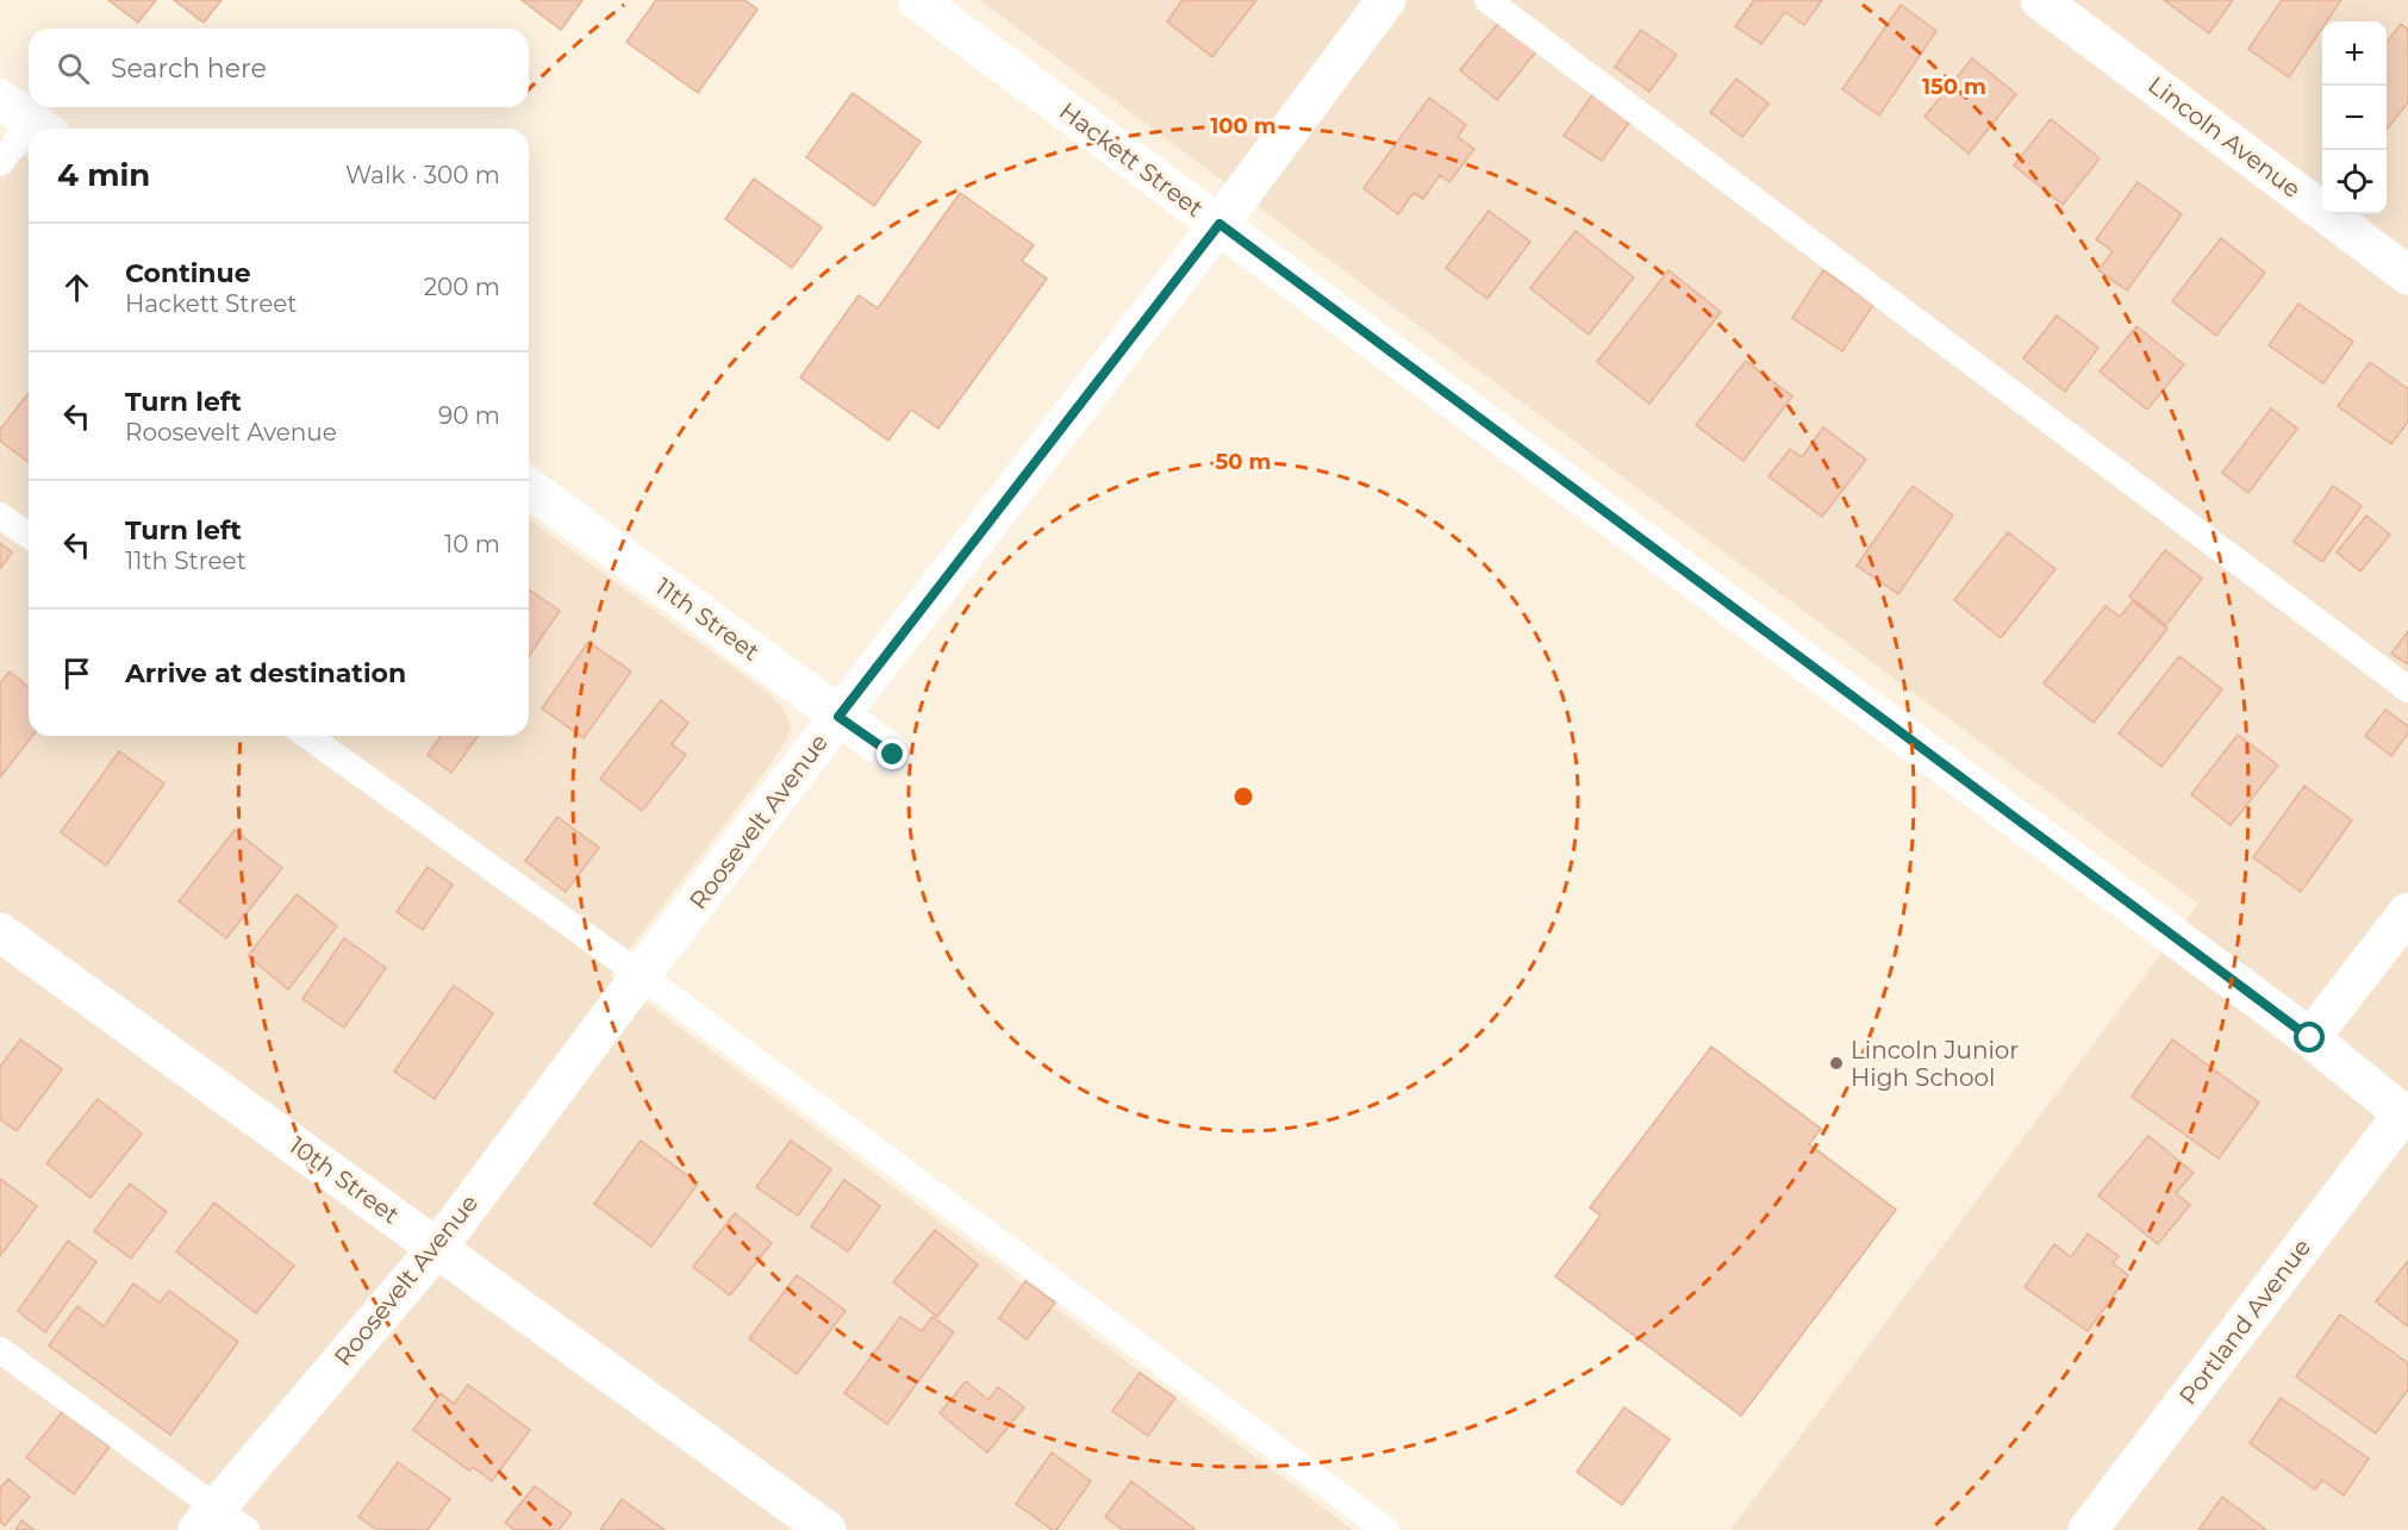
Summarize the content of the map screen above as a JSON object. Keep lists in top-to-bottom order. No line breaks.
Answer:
{"streets":{"street":["Lincoln Avenue","Hackett Street","11th Street","Roosevelt Avenue","10th Street","Portland Avenue"]},"crossings":[["Hackett Street","Roosevelt Avenue"],["Hackett Street","Portland Avenue"],["11th Street","Roosevelt Avenue"],["Roosevelt Avenue","10th Street"]],"places":["Lincoln Junior High School"],"page":{"map_buttons":["+","−"],"search":"Search here","heading":["4 min","Walk · 300 m"],"list":[["Continue","Hackett Street","200 m"],["Turn left","Roosevelt Avenue","90 m"],["Turn left","11th Street","10 m"],"Arrive at destination"]},"rings":["150 m","100 m","50 m"]}
